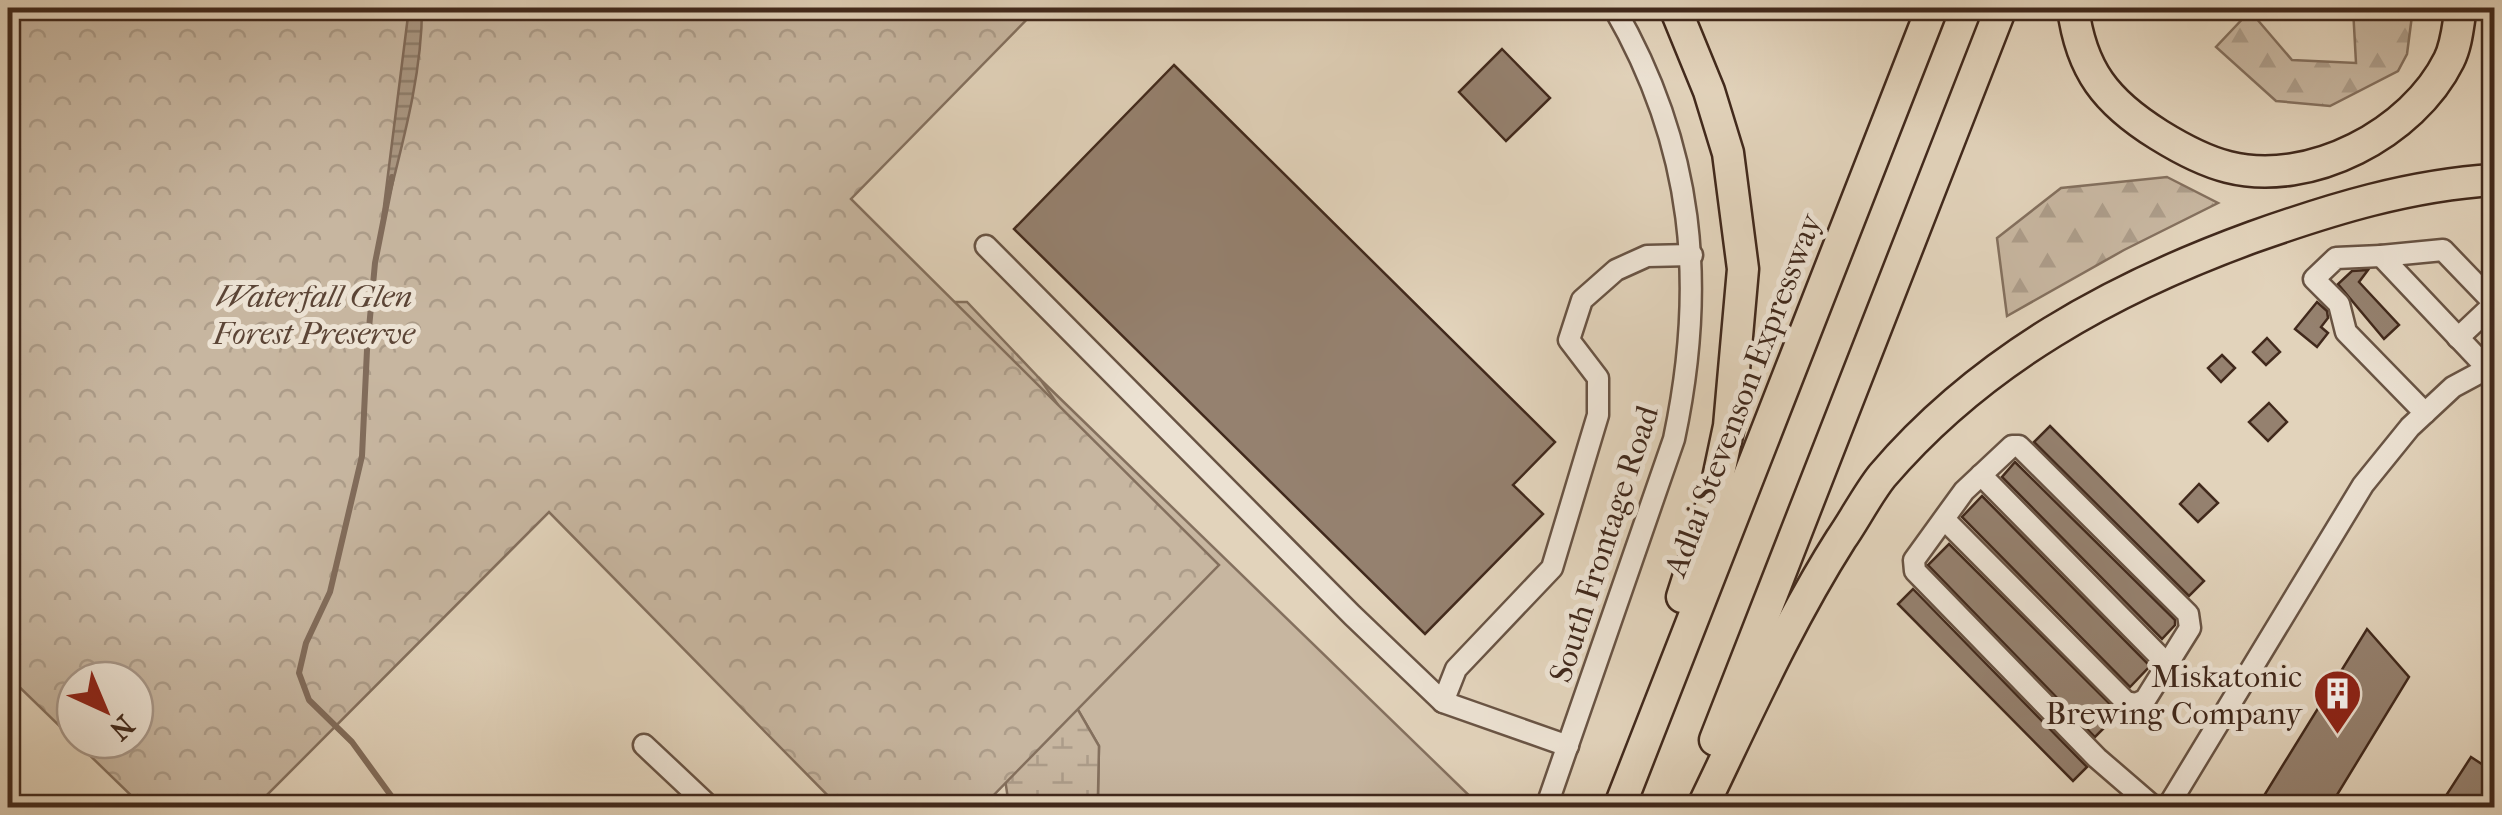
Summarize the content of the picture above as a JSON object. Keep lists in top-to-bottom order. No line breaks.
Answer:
{"streets":{"highway":["Adlai Stevenson Expressway"],"street":["South Frontage Road"]},"parks":["Waterfall Glen Forest Preserve"],"places":{"building":["Miskatonic Brewing Company"]},"north":"bottom right"}
